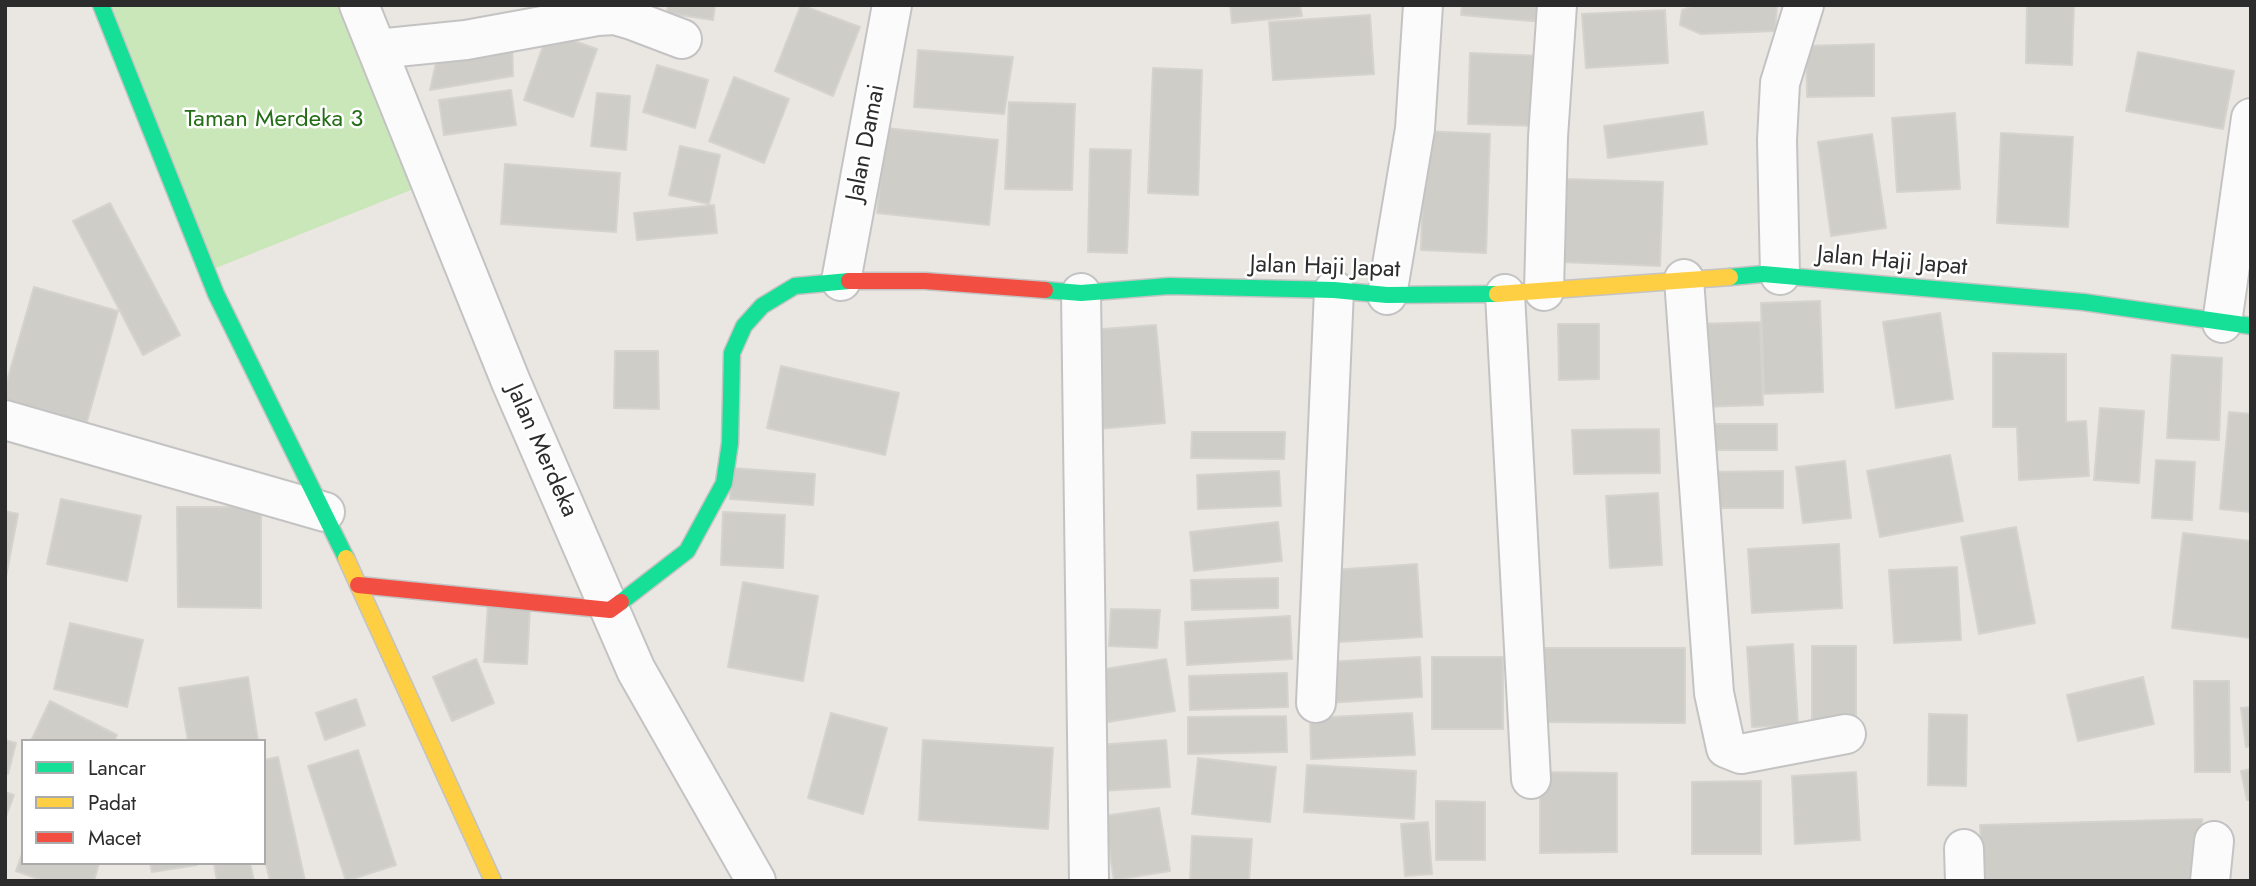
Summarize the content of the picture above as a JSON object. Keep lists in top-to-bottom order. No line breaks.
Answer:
{"streets":{"street":["Jalan Damai","Jalan Haji Japat","Jalan Merdeka"]},"crossings":[["Jalan Damai","Jalan Haji Japat"],["Jalan Haji Japat","Jalan Merdeka"]],"parks":["Taman Merdeka 3"],"legend":["Lancar","Padat","Macet"]}
